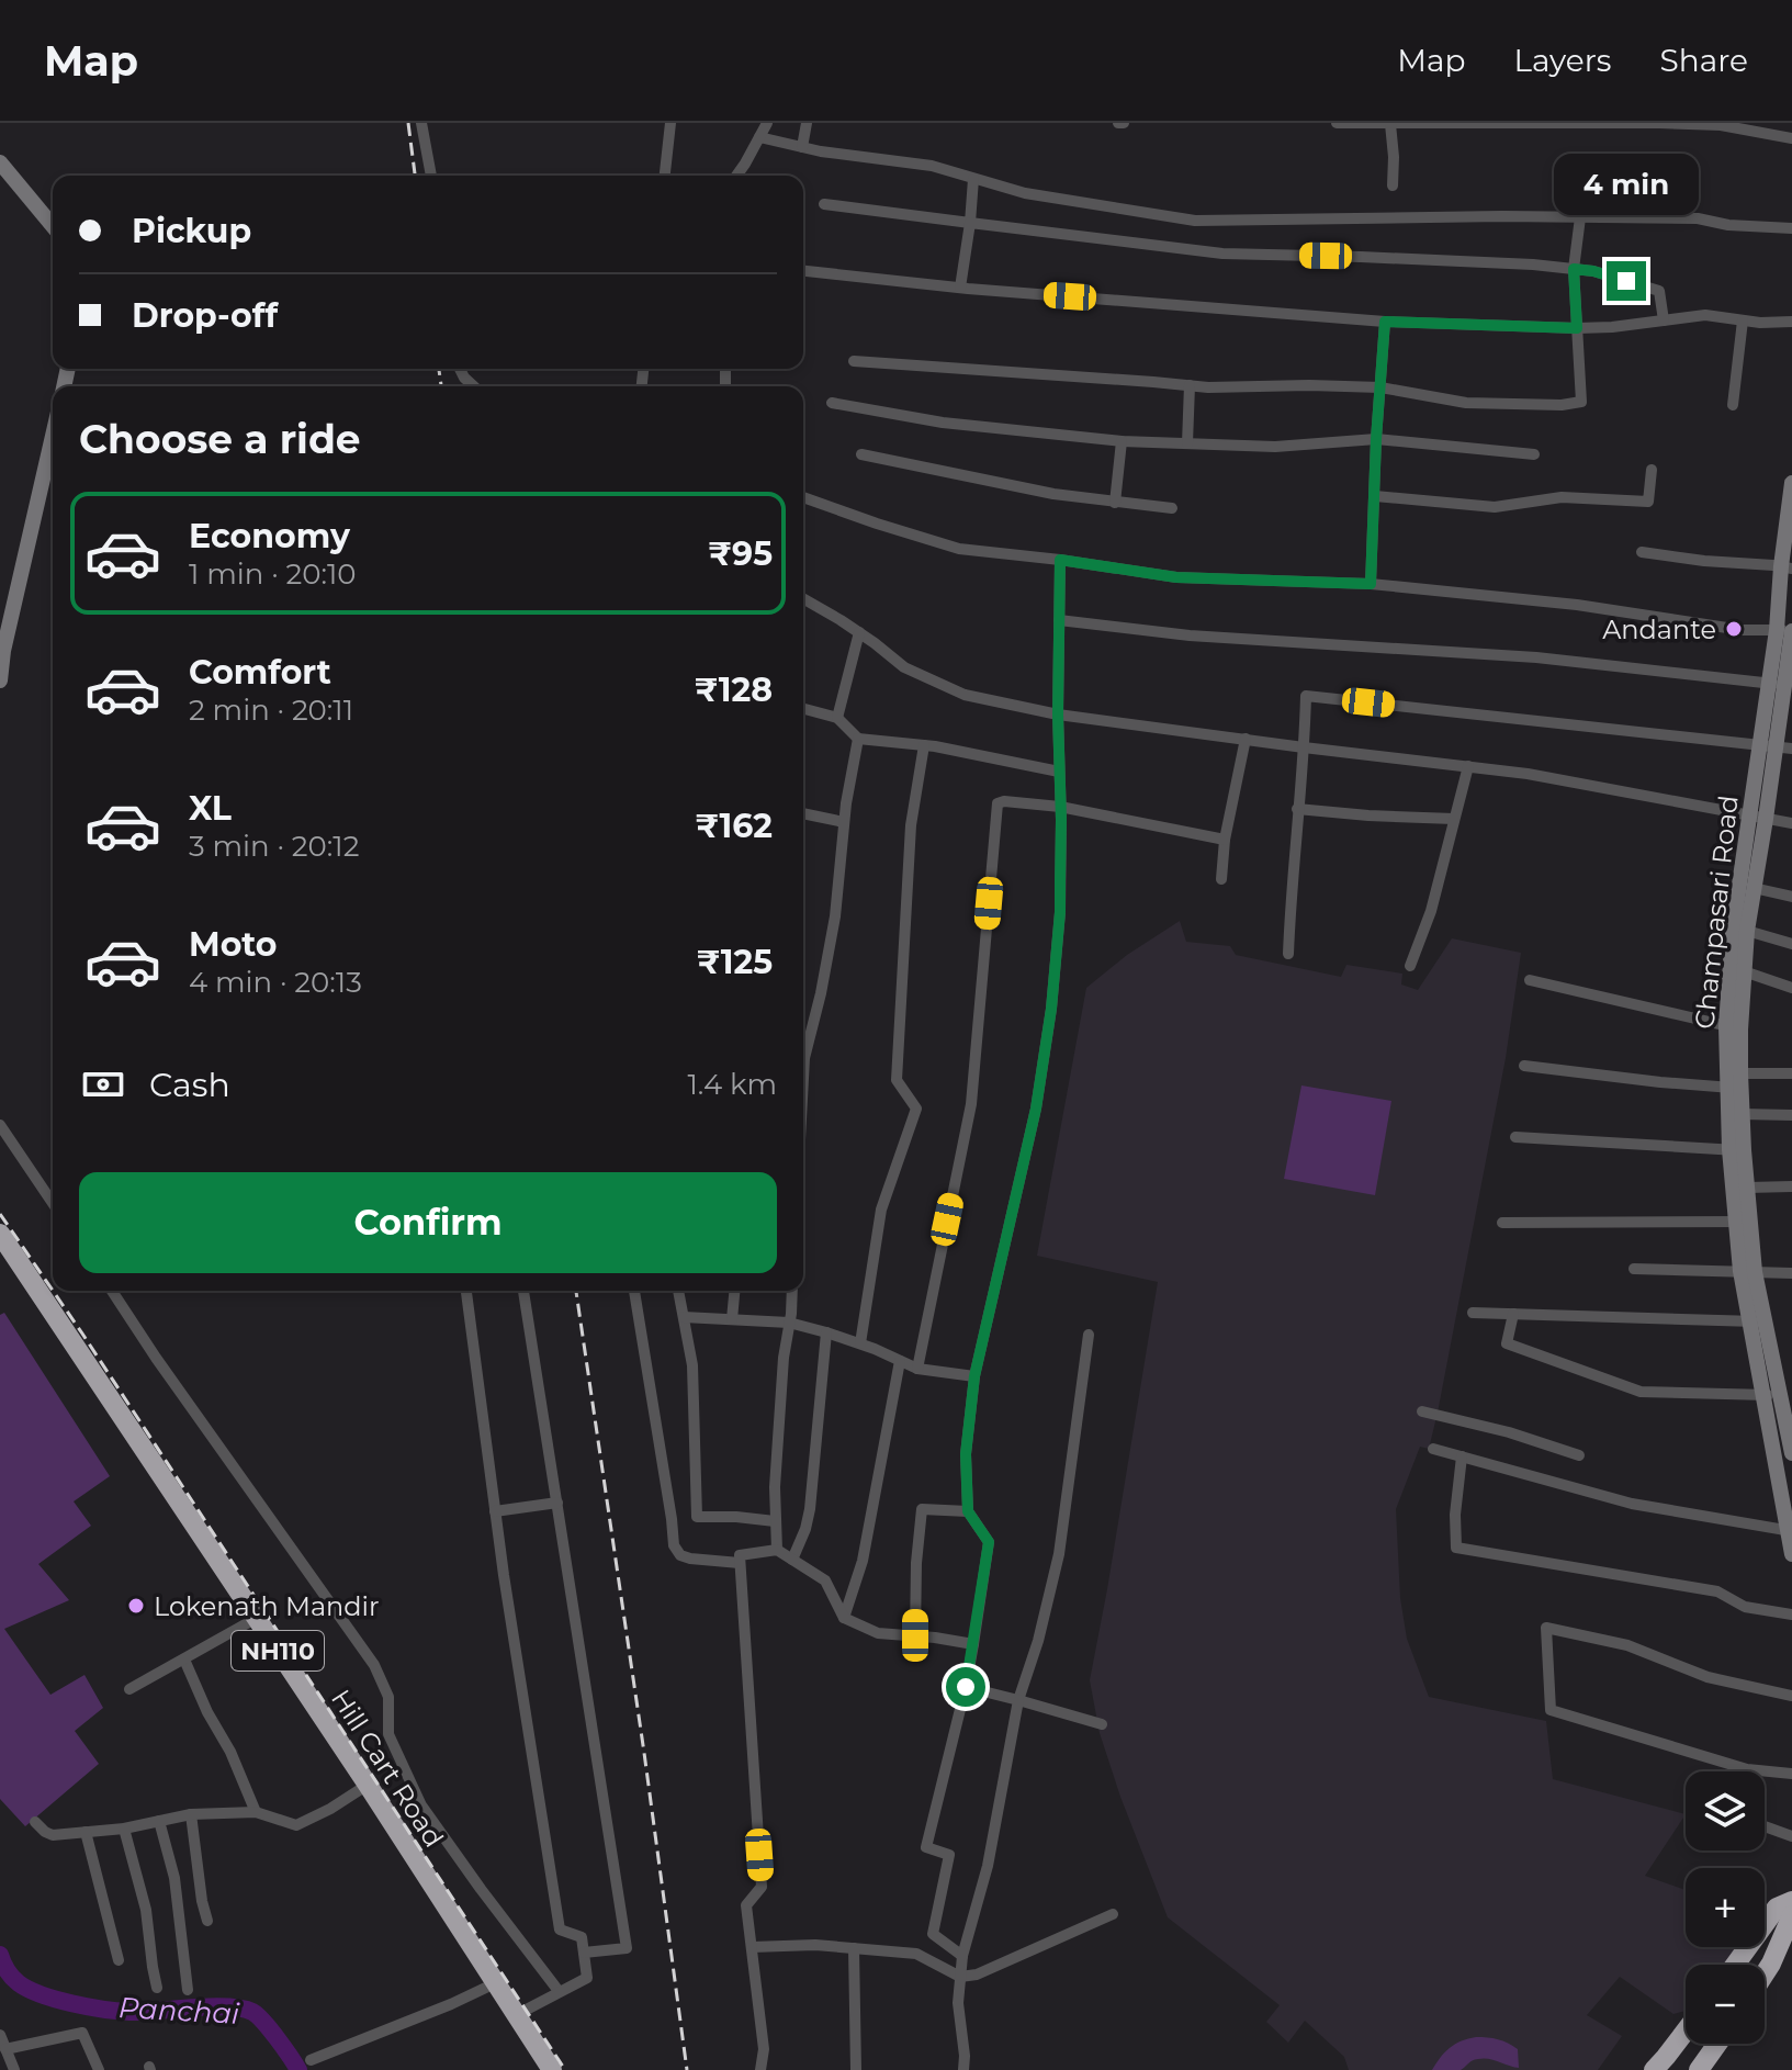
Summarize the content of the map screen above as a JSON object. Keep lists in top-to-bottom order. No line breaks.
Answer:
{"streets":{"highway":["NH110","Hill Cart Road"],"main road":["Champasari Road"]},"water":["Panchai"],"places":["Andante","Lokenath Mandir"],"page":{"header":"Map","nav":["Map","Layers","Share"],"bubble":"4 min","banner":["Pickup","Drop-off"],"heading":"Choose a ride","list":[{"name":"Economy","note":"1 min · 20:10","value":"₹95"},{"name":"Comfort","note":"2 min · 20:11","value":"₹128"},{"name":"XL","note":"3 min · 20:12","value":"₹162"},{"name":"Moto","note":"4 min · 20:13","value":"₹125"}],"pay":["Cash","1.4 km"],"buttons":"Confirm","map_buttons":["+","−"]}}
